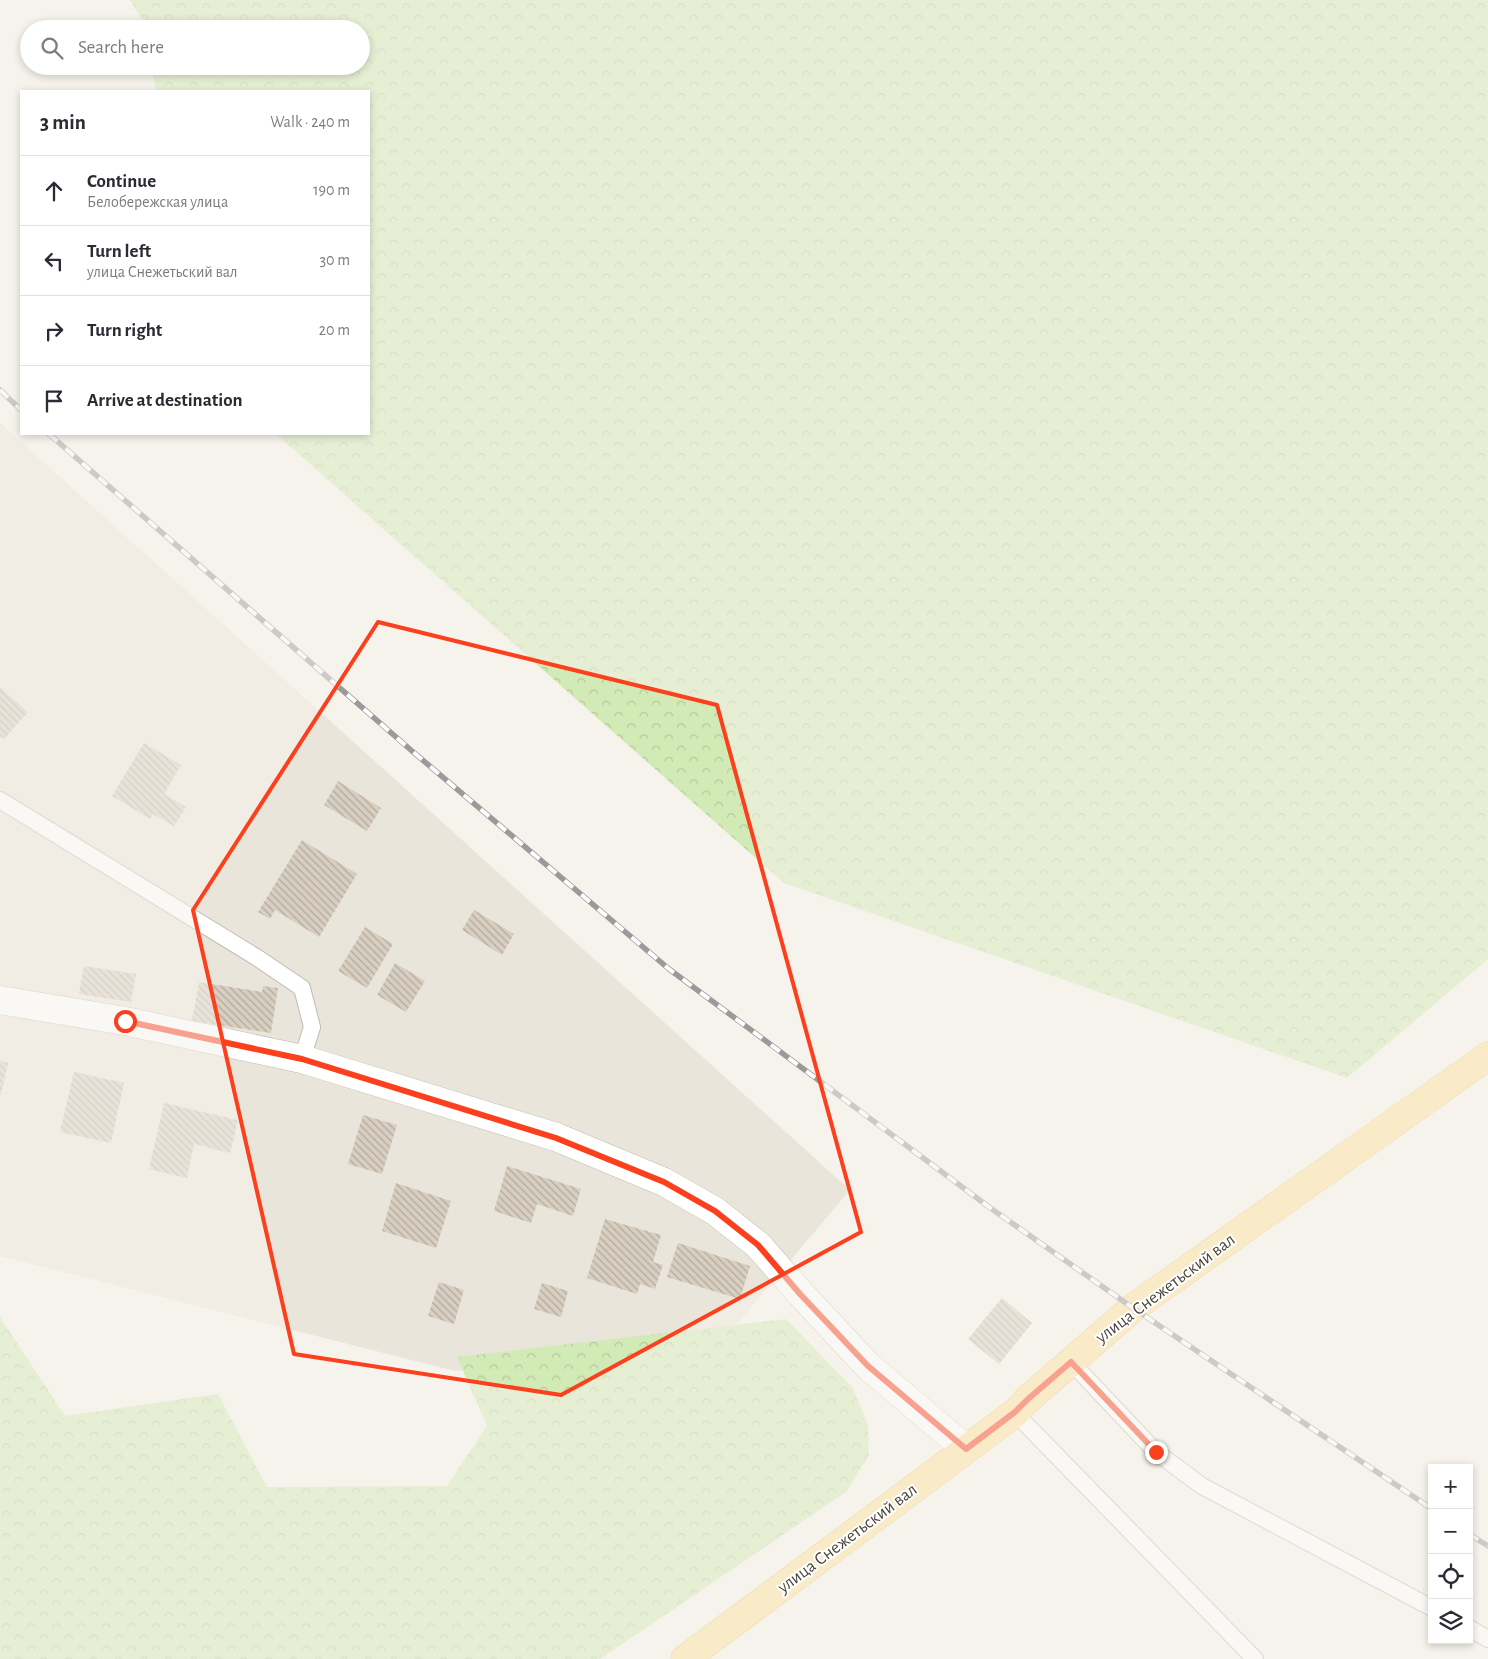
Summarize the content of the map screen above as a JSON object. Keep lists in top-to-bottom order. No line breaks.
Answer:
{"streets":{"main road":["улица Снежетьский вал"]},"page":{"search":"Search here","heading":["3 min","Walk · 240 m"],"list":[["Continue","Белобережская улица","190 m"],["Turn left","улица Снежетьский вал","30 m"],["Turn right","20 m"],"Arrive at destination"],"map_buttons":["+","−"]}}
